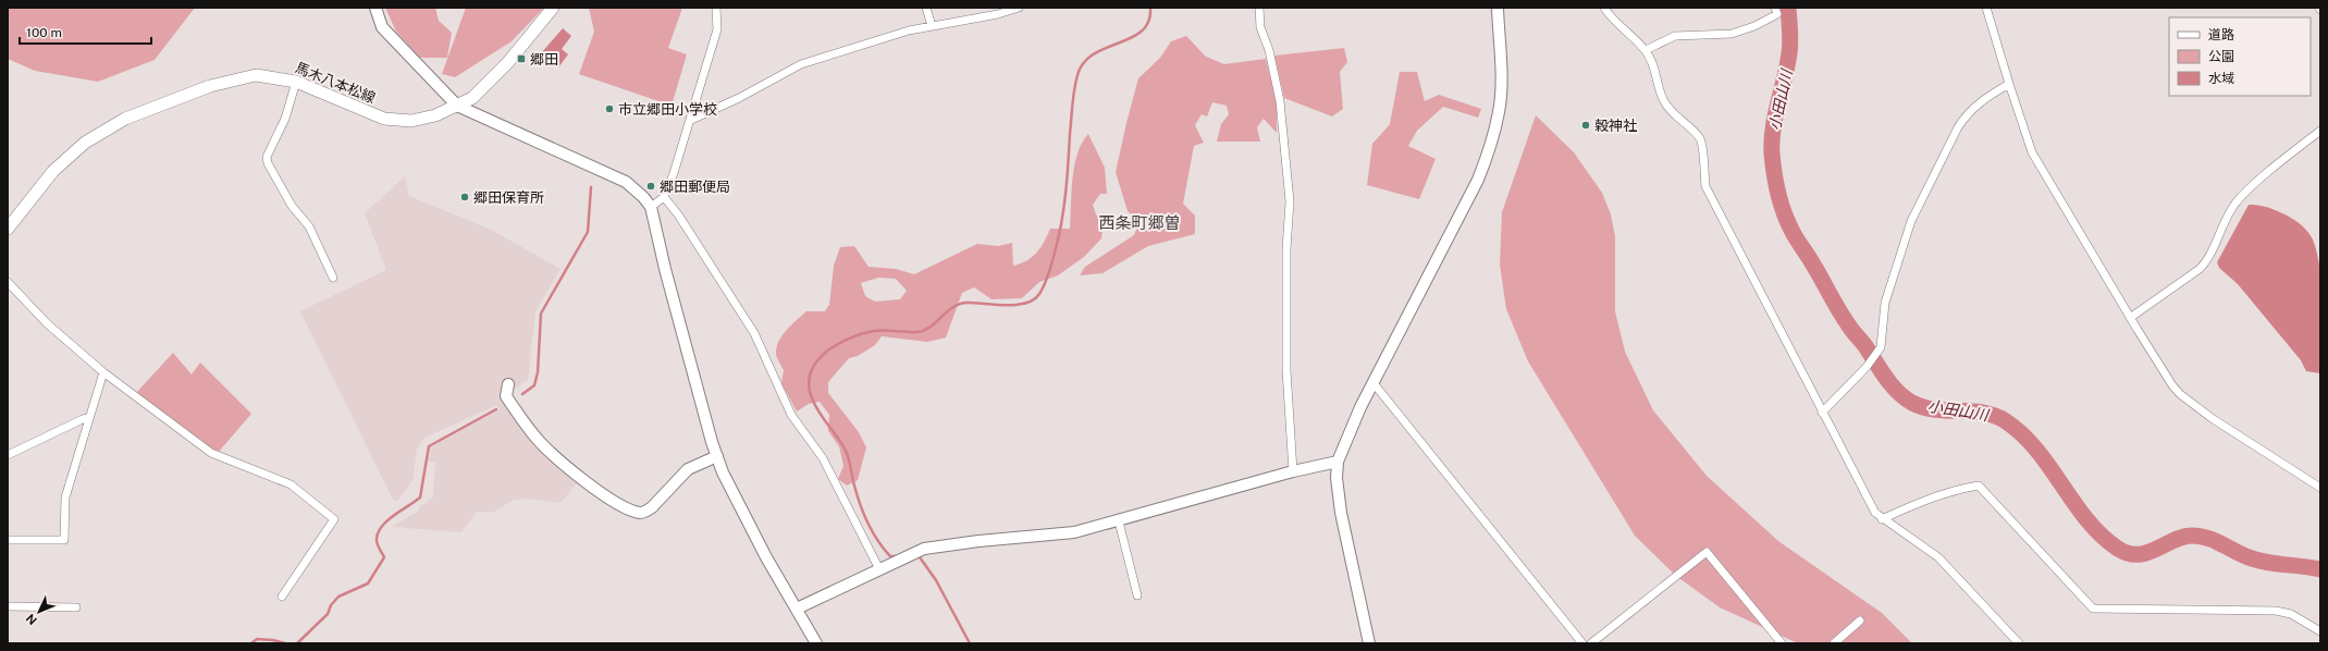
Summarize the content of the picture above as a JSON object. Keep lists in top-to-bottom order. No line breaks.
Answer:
{"streets":{"main road":["馬木八本松線"]},"districts":["西条町郷曽"],"water":["小田山川"],"places":{"transit":["郷田"],"other":["市立郷田小学校","穀神社","郷田郵便局","郷田保育所"]},"legend":["道路","公園","水域"],"scale_bar":"100 m","north":"bottom left"}
